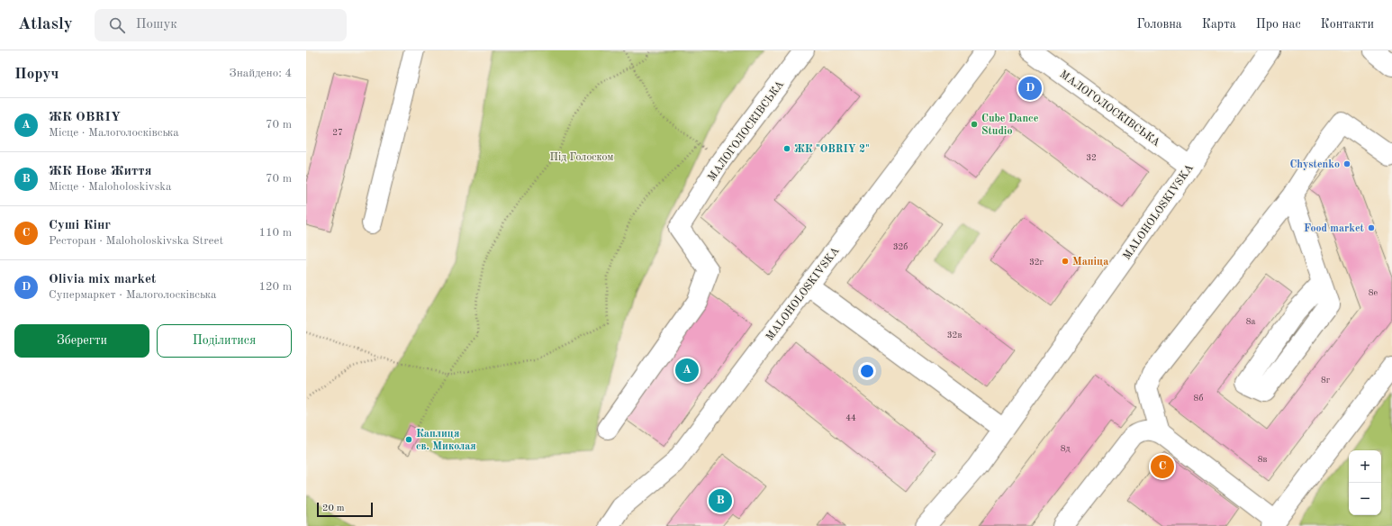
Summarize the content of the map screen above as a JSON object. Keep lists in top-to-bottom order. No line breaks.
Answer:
{"streets":{"street":["МАЛОГОЛОСКІВСЬКА","MALOHOLOSKIVSKA"]},"crossings":[["МАЛОГОЛОСКІВСЬКА","MALOHOLOSKIVSKA"]],"parks":["Під Голоском"],"places":["Cube Dance Studio","ЖК \"OBRIY 2\"","Chystenko","Food market","Мапіца","Каплиця св. Миколая"],"house_numbers":["27","32","32б","32г","8е","8а","32в","8г","8б","44","8д","8в"],"scale_bar":"20 m","page":{"header":"Atlasly","search":"Пошук","nav":["Головна","Карта","Про нас","Контакти"],"heading":["Поруч","Знайдено: 4"],"pins":["D","A","C","B"],"list":[{"mark":"A","name":"ЖК OBRIY","note":"Місце · Малоголосківська","value":"70 m"},{"mark":"B","name":"ЖК Нове Життя","note":"Місце · Maloholoskivska","value":"70 m"},{"mark":"C","name":"Суші Кінг","note":"Ресторан · Maloholoskivska Street","value":"110 m"},{"mark":"D","name":"Olivia mix market","note":"Супермаркет · Малоголосківська","value":"120 m"}],"buttons":["Зберегти","Поділитися"],"map_buttons":["+","−"],"scale":"20 m"}}
